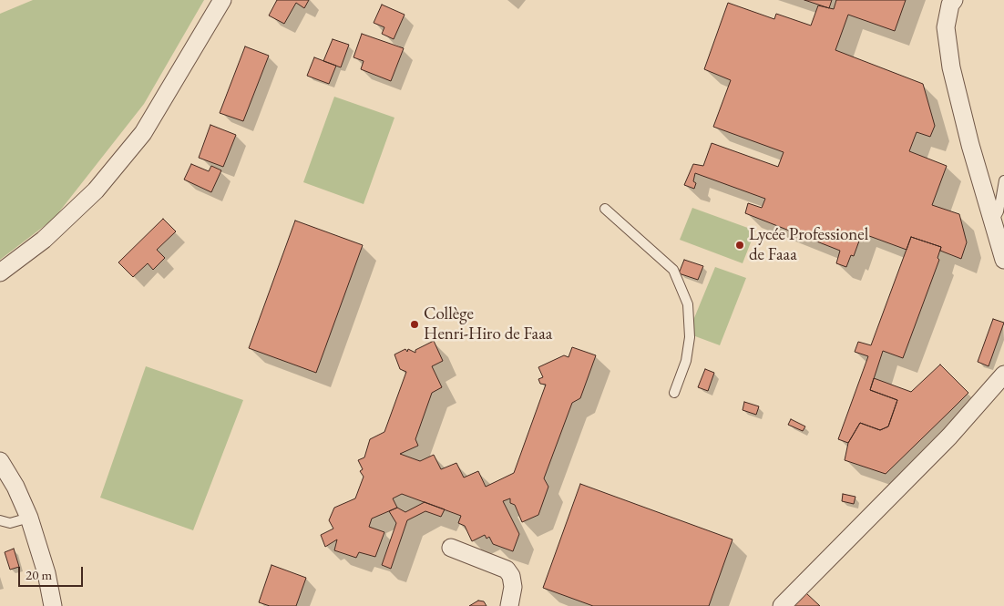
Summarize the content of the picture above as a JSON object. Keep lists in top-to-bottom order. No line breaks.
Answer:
{"places":["Lycée Professionel de Faaa","Collège Henri-Hiro de Faaa"],"scale_bar":"20 m"}
